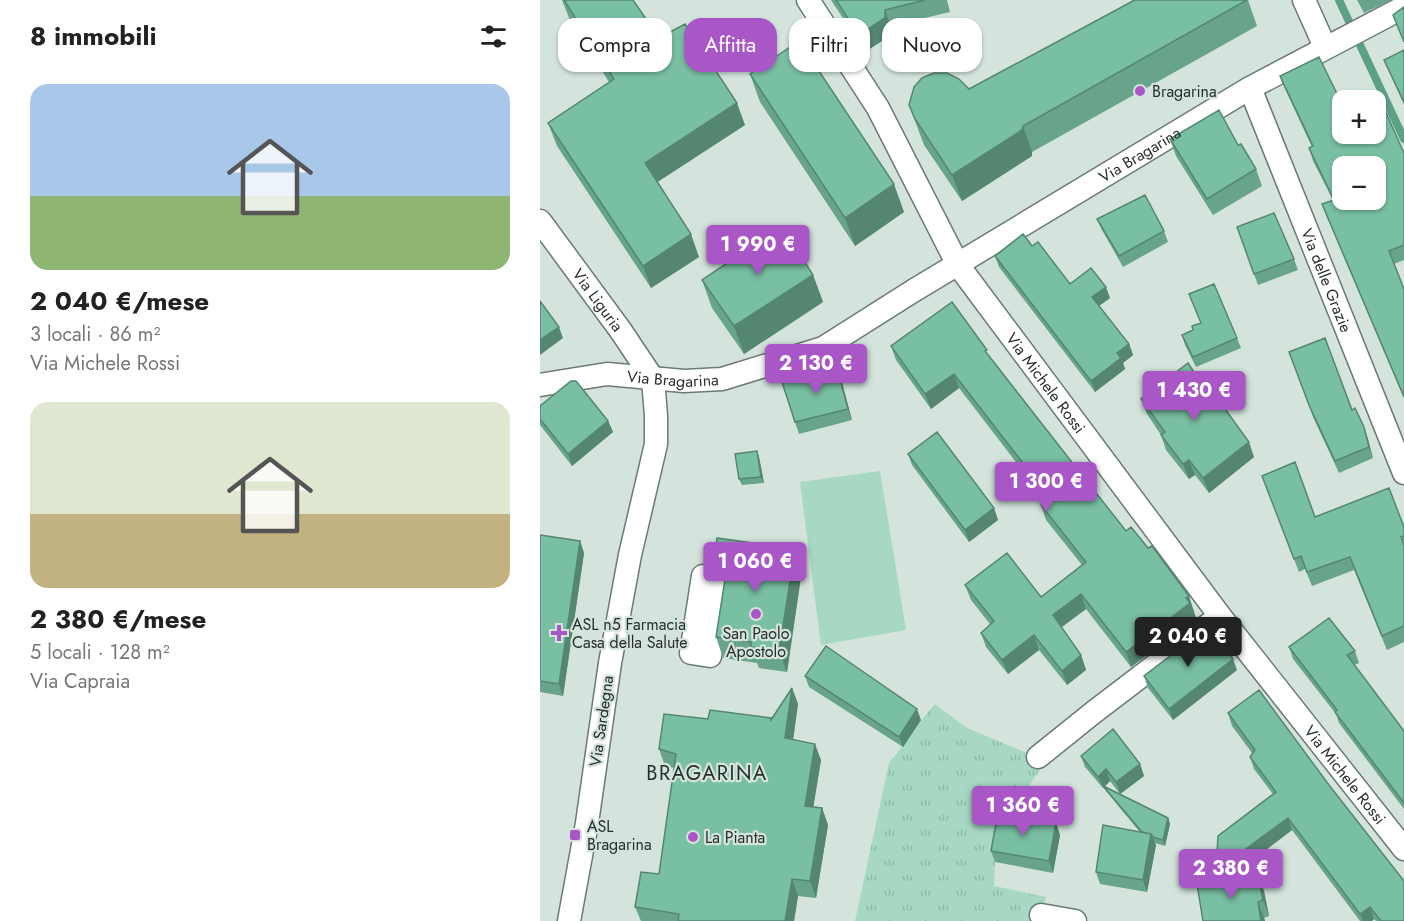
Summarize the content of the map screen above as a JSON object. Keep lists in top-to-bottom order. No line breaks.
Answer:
{"streets":{"street":["Via Bragarina","Via delle Grazie","Via Liguria","Via Michele Rossi","Via Sardegna"]},"crossings":[["Via Bragarina","Via delle Grazie"],["Via Bragarina","Via Liguria"],["Via Bragarina","Via Michele Rossi"],["Via Bragarina","Via Sardegna"],["Via Liguria","Via Sardegna"]],"districts":["BRAGARINA"],"places":{"other":["Bragarina","San Paolo Apostolo","La Pianta"],"health":["ASL n5 Farmacia Casa della Salute"],"transit":["ASL Bragarina"]},"page":{"heading":"8 immobili","chip":["Compra","Affitta","Filtri","Nuovo"],"list":[{"name":"2 040 €/mese","note":"3 locali · 86 m² · Via Michele Rossi"},{"name":"2 380 €/mese","note":"5 locali · 128 m² · Via Capraia"}],"map_buttons":["+","−"],"price":["1 990 €","2 130 €","1 430 €","1 300 €","1 060 €","2 040 €","1 360 €","2 380 €"]}}
